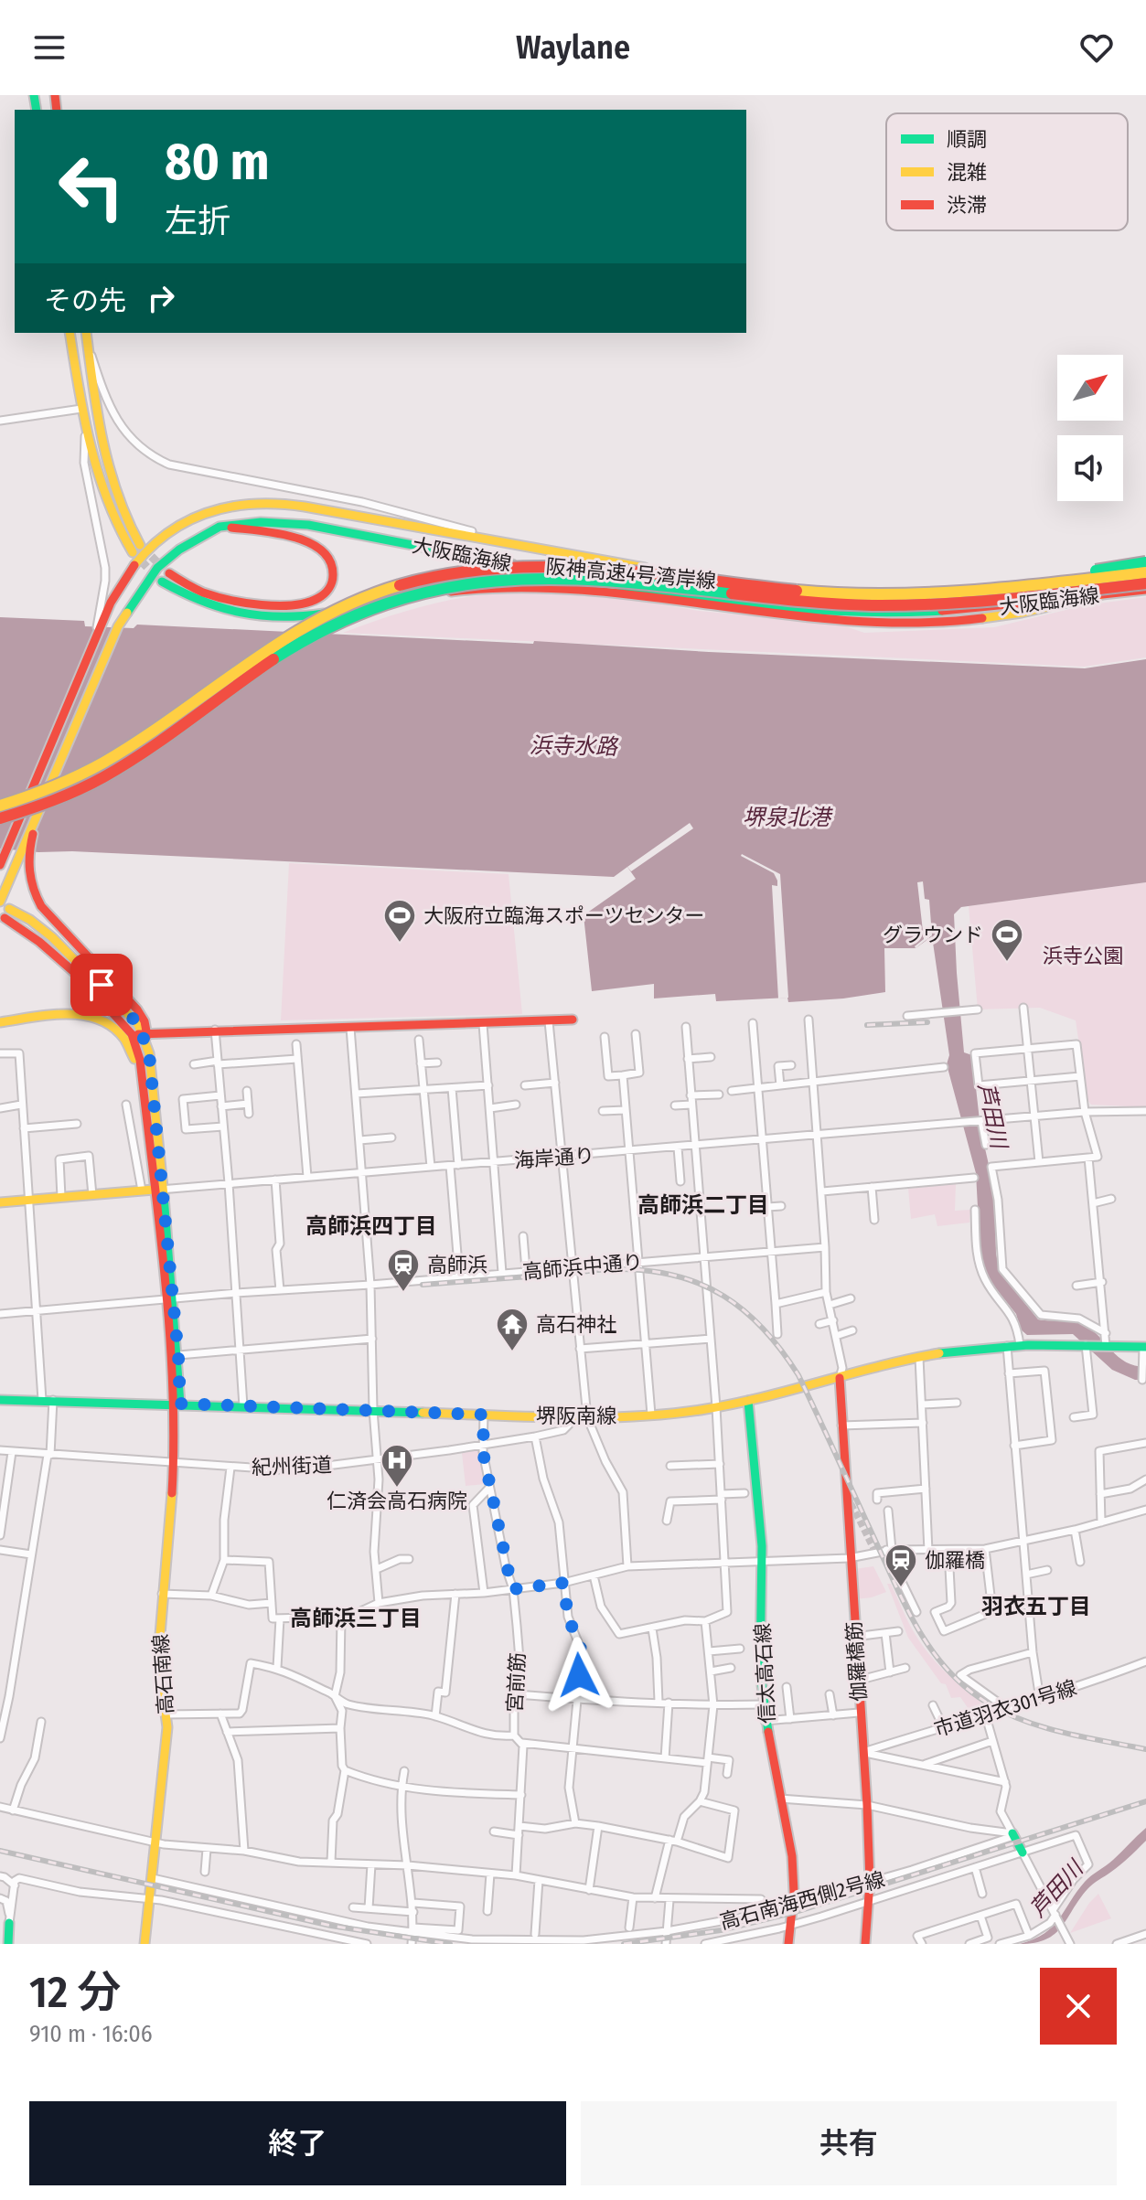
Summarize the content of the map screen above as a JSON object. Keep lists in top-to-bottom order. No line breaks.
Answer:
{"streets":{"main road":["大阪臨海線","阪神高速4号湾岸線","海岸通り","堺阪南線","伽羅橋筋","信太高石線","高石南線"],"street":["高師浜中通り","紀州街道","宮前筋","市道羽衣301号線","高石南海西側2号線"]},"crossings":[["堺阪南線","紀州街道"],["堺阪南線","伽羅橋筋"],["堺阪南線","信太高石線"],["堺阪南線","高石南線"],["堺阪南線","宮前筋"],["紀州街道","高石南線"],["紀州街道","宮前筋"],["伽羅橋筋","市道羽衣301号線"],["伽羅橋筋","高石南海西側2号線"],["信太高石線","高石南海西側2号線"],["高石南線","高石南海西側2号線"]],"districts":["高師浜二丁目","高師浜四丁目","羽衣五丁目","高師浜三丁目"],"water":["浜寺水路","堺泉北港","芦田川"],"parks":["浜寺公園"],"places":{"sports":["大阪府立臨海スポーツセンター","グラウンド"],"station":["高師浜","伽羅橋"],"temple":["高石神社"],"hospital":["仁済会高石病院"]},"legend":["順調","混雑","渋滞"],"north":"top right","page":{"header":"Waylane","turn":["80 m","左折"],"then":"その先","heading":["12 分","910 m · 16:06"],"buttons":["終了","共有"]}}
